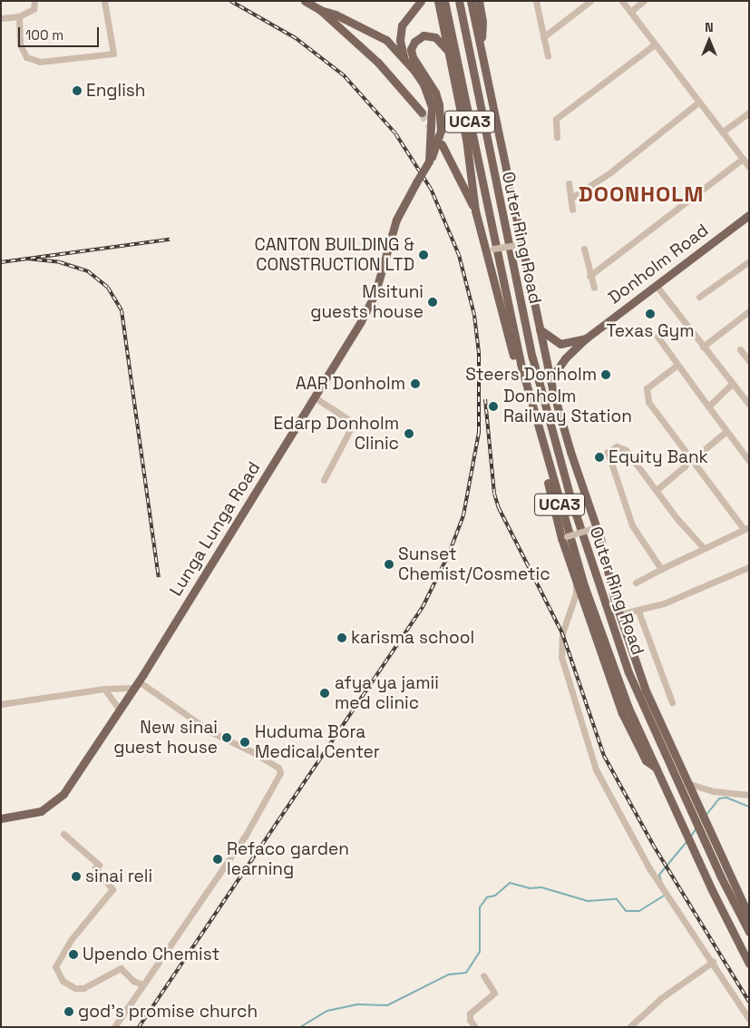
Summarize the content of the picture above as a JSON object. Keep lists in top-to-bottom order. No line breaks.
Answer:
{"streets":{"main road":["UCA3","Outer Ring Road","Donholm Road","Lunga Lunga Road"]},"crossings":[["UCA3","Outer Ring Road"],["Outer Ring Road","Lunga Lunga Road"]],"districts":["DOONHOLM"],"places":["English","CANTON BUILDING & CONSTRUCTION LTD","Msituni guests house","Texas Gym","Steers Donholm","AAR Donholm","Donholm Railway Station","Edarp Donholm Clinic","Equity Bank","Sunset Chemist/Cosmetic","karisma school","afya ya jamii med clinic","New sinai guest house","Huduma Bora Medical Center","Refaco garden learning","sinai reli","Upendo Chemist","god's promise church"],"scale_bar":"100 m","north":"top"}
